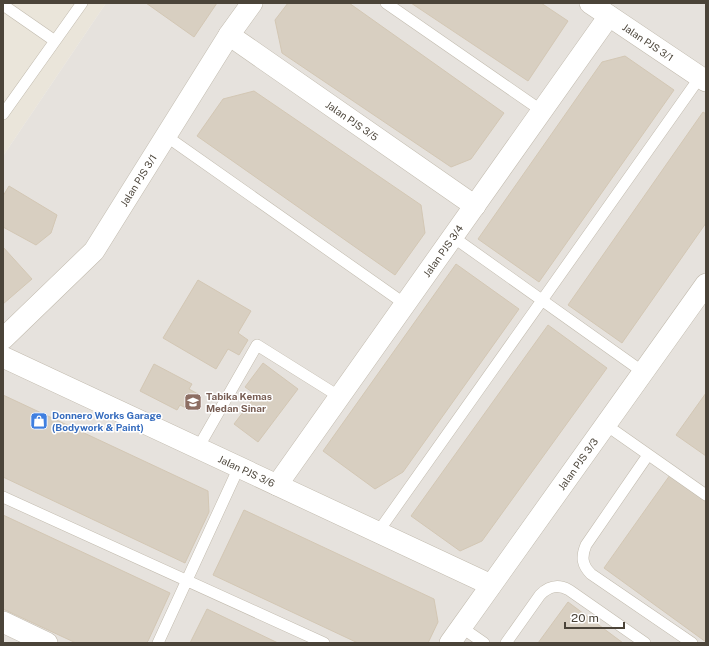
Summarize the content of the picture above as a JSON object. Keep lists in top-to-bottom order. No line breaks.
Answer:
{"streets":{"street":["Jalan PJS 3/1","Jalan PJS 3/5","Jalan PJS 3/4","Jalan PJS 3/3","Jalan PJS 3/6"]},"crossings":[["Jalan PJS 3/1","Jalan PJS 3/5"],["Jalan PJS 3/1","Jalan PJS 3/4"],["Jalan PJS 3/5","Jalan PJS 3/4"],["Jalan PJS 3/4","Jalan PJS 3/6"],["Jalan PJS 3/3","Jalan PJS 3/6"]],"places":{"school or university":["Tabika Kemas Medan Sinar"],"shop":["Donnero Works Garage (Bodywork & Paint)"]},"scale_bar":"20 m"}
